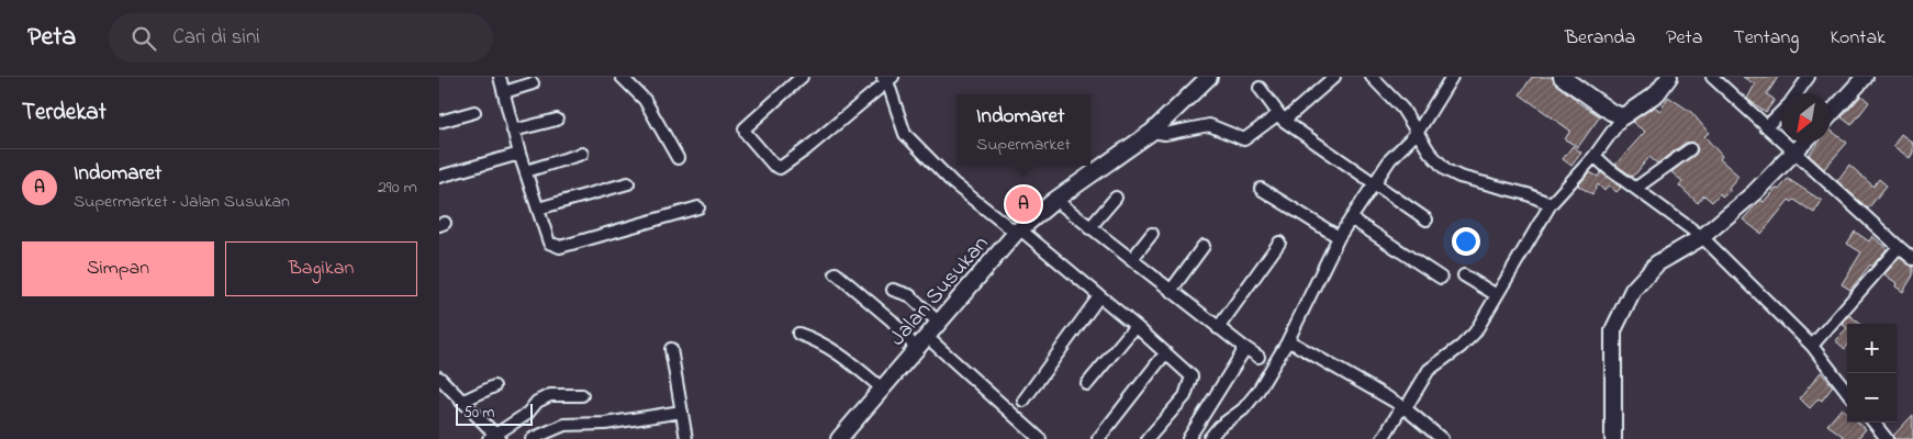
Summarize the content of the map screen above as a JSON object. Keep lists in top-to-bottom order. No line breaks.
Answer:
{"streets":{"street":["Jalan Susukan"]},"scale_bar":"50 m","north":"bottom left","page":{"header":"Peta","search":"Cari di sini","nav":["Beranda","Peta","Tentang","Kontak"],"heading":"Terdekat","popup":["Indomaret","Supermarket"],"list":[{"mark":"A","name":"Indomaret","note":"Supermarket · Jalan Susukan","value":"290 m"}],"pins":"A","buttons":["Simpan","Bagikan"],"map_buttons":["+","−"],"scale":"50 m"}}
